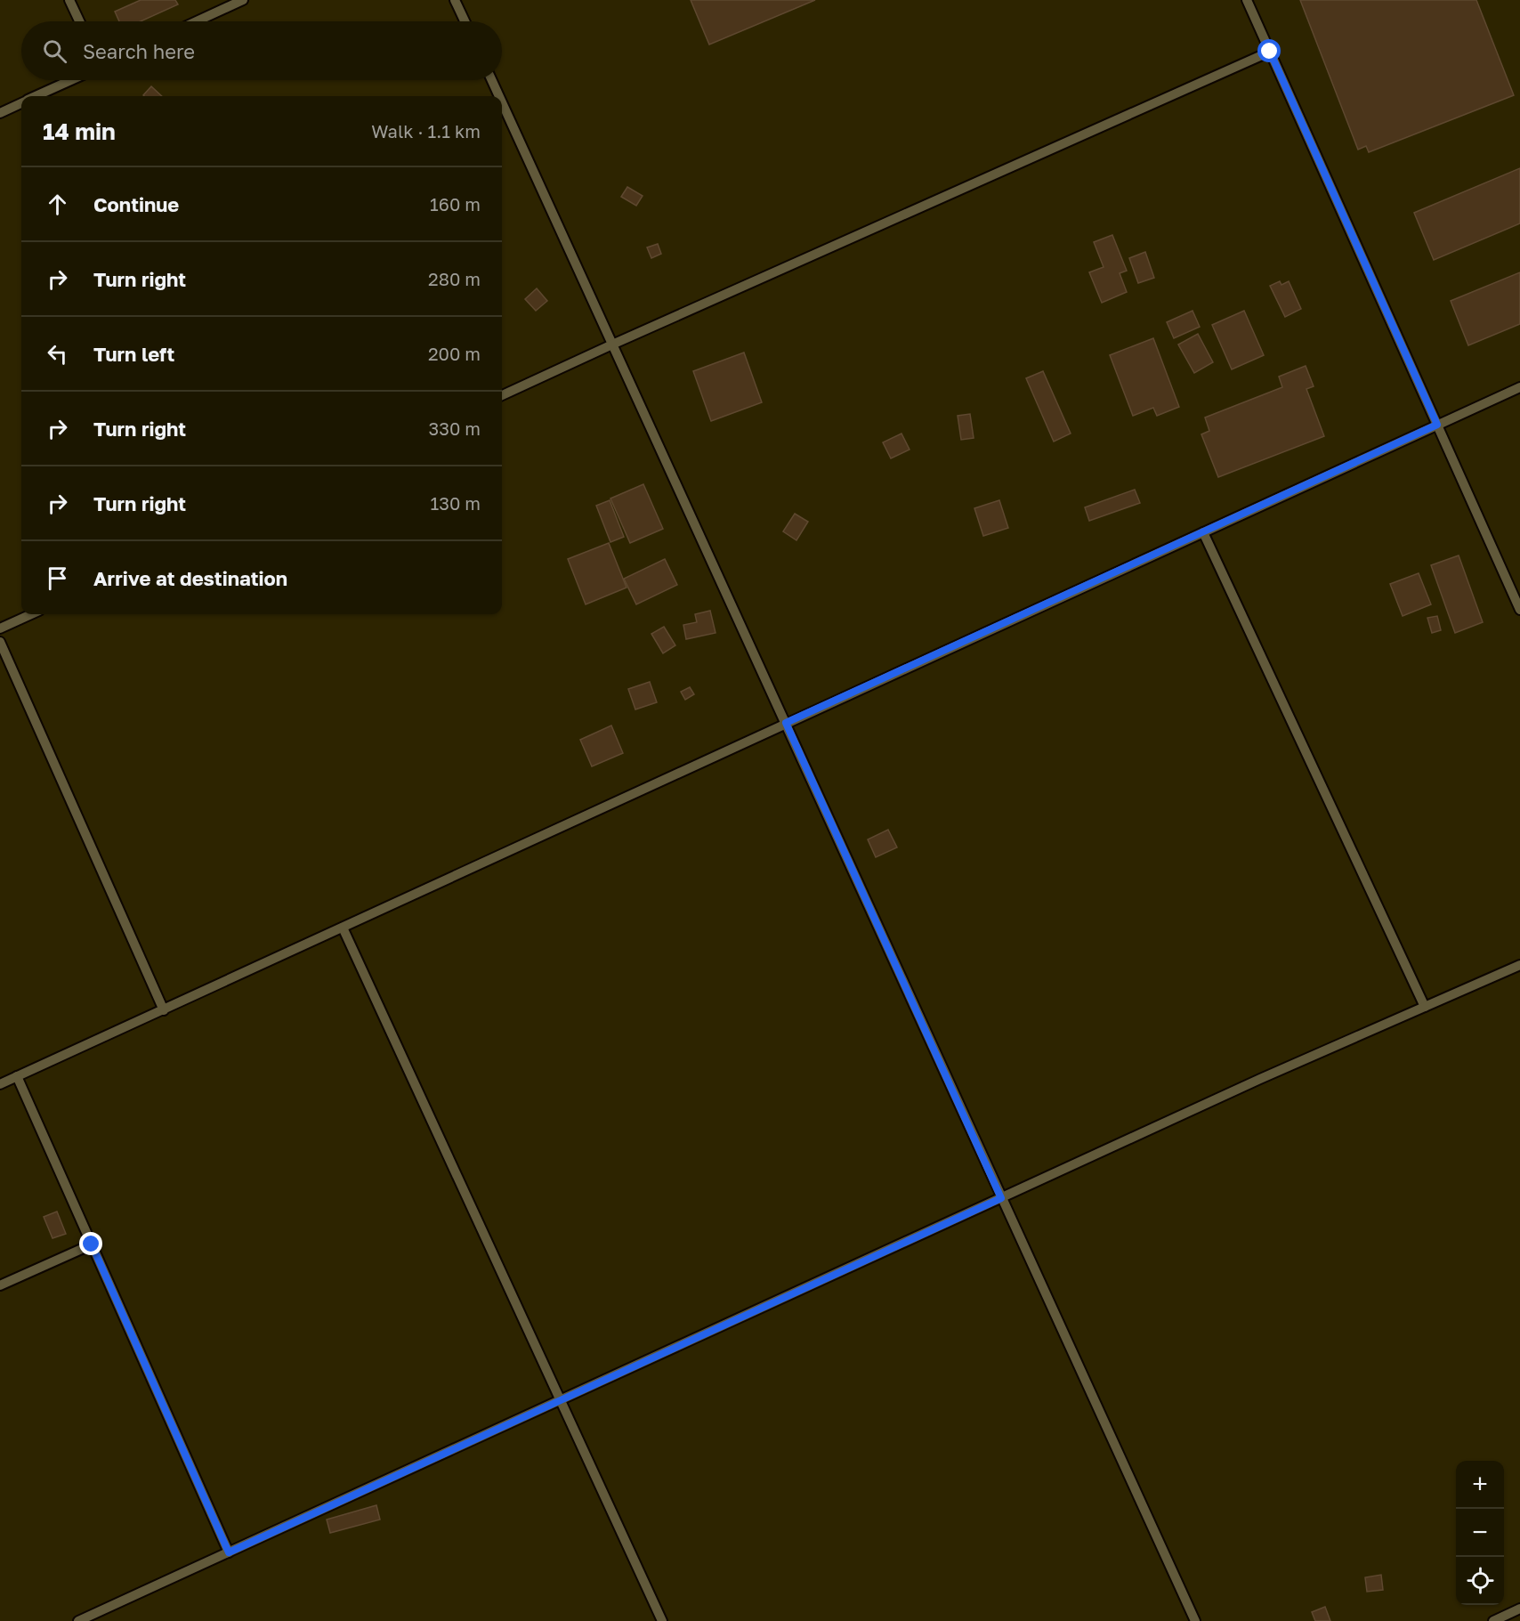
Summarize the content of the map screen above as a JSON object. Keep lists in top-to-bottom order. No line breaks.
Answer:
{"page":{"search":"Search here","heading":["14 min","Walk · 1.1 km"],"list":[["Continue","160 m"],["Turn right","280 m"],["Turn left","200 m"],["Turn right","330 m"],["Turn right","130 m"],"Arrive at destination"],"map_buttons":["+","−"]}}
